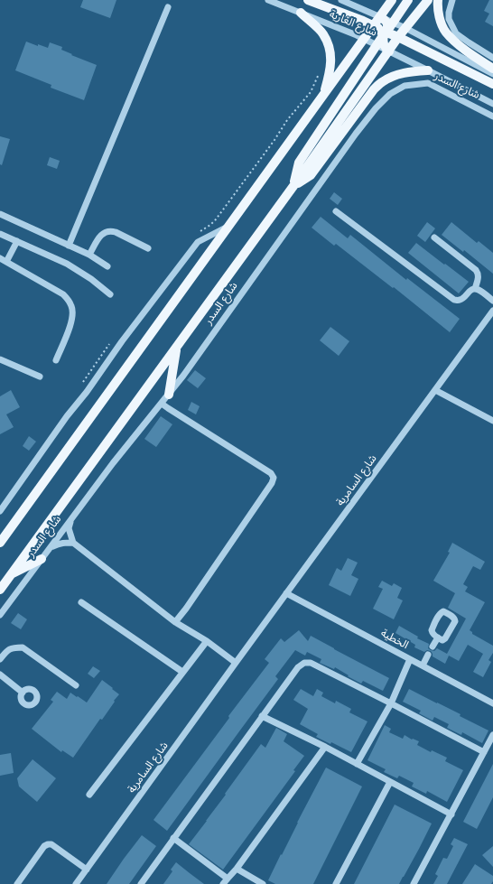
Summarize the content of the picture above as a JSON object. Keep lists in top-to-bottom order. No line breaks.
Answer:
{"streets":{"main road":["شارع السدر"],"street":["شارع الغارية","شارع السامرية","الخطية"]},"crossings":[["شارع الغارية","شارع السدر"],["شارع السامرية","الخطية"]]}
